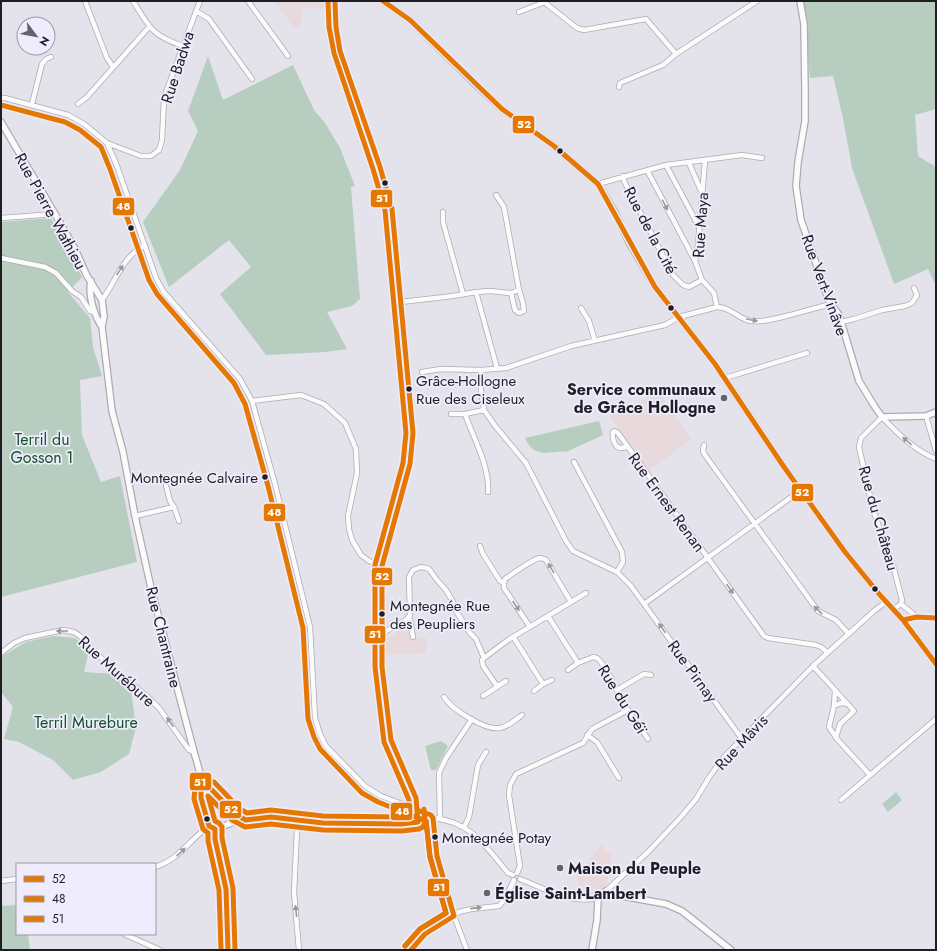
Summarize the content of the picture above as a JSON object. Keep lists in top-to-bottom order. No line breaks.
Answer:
{"streets":{"street":["Rue Badwa","Rue Pierre Wathieu","Rue Maya","Rue de la Cité","Rue Vert-Vinâve","Rue Ernest Renan","Rue du Château","Rue Chantraine","Rue Murébure","Rue Pirnay","Rue du Géï","Rue Mâvis"]},"crossings":[["Rue Pierre Wathieu","Rue Chantraine"],["Rue Maya","Rue de la Cité"],["Rue Vert-Vinâve","Rue du Château"],["Rue Ernest Renan","Rue Mâvis"],["Rue Chantraine","Rue Murébure"],["Rue Pirnay","Rue Mâvis"]],"one_way":["Rue Ernest Renan","Rue Murébure","Rue Pirnay"],"parks":["Terril du Gosson 1","Terril Murebure"],"places":["Grâce-Hollogne Rue des Ciseleux","Service communaux de Grâce Hollogne","Montegnée Calvaire","Montegnée Rue des Peupliers","Montegnée Potay","Maison du Peuple","Église Saint-Lambert"],"lines":["transit line 52","transit line 51","transit line 48"],"legend":["52","48","51"],"north":"bottom right"}
